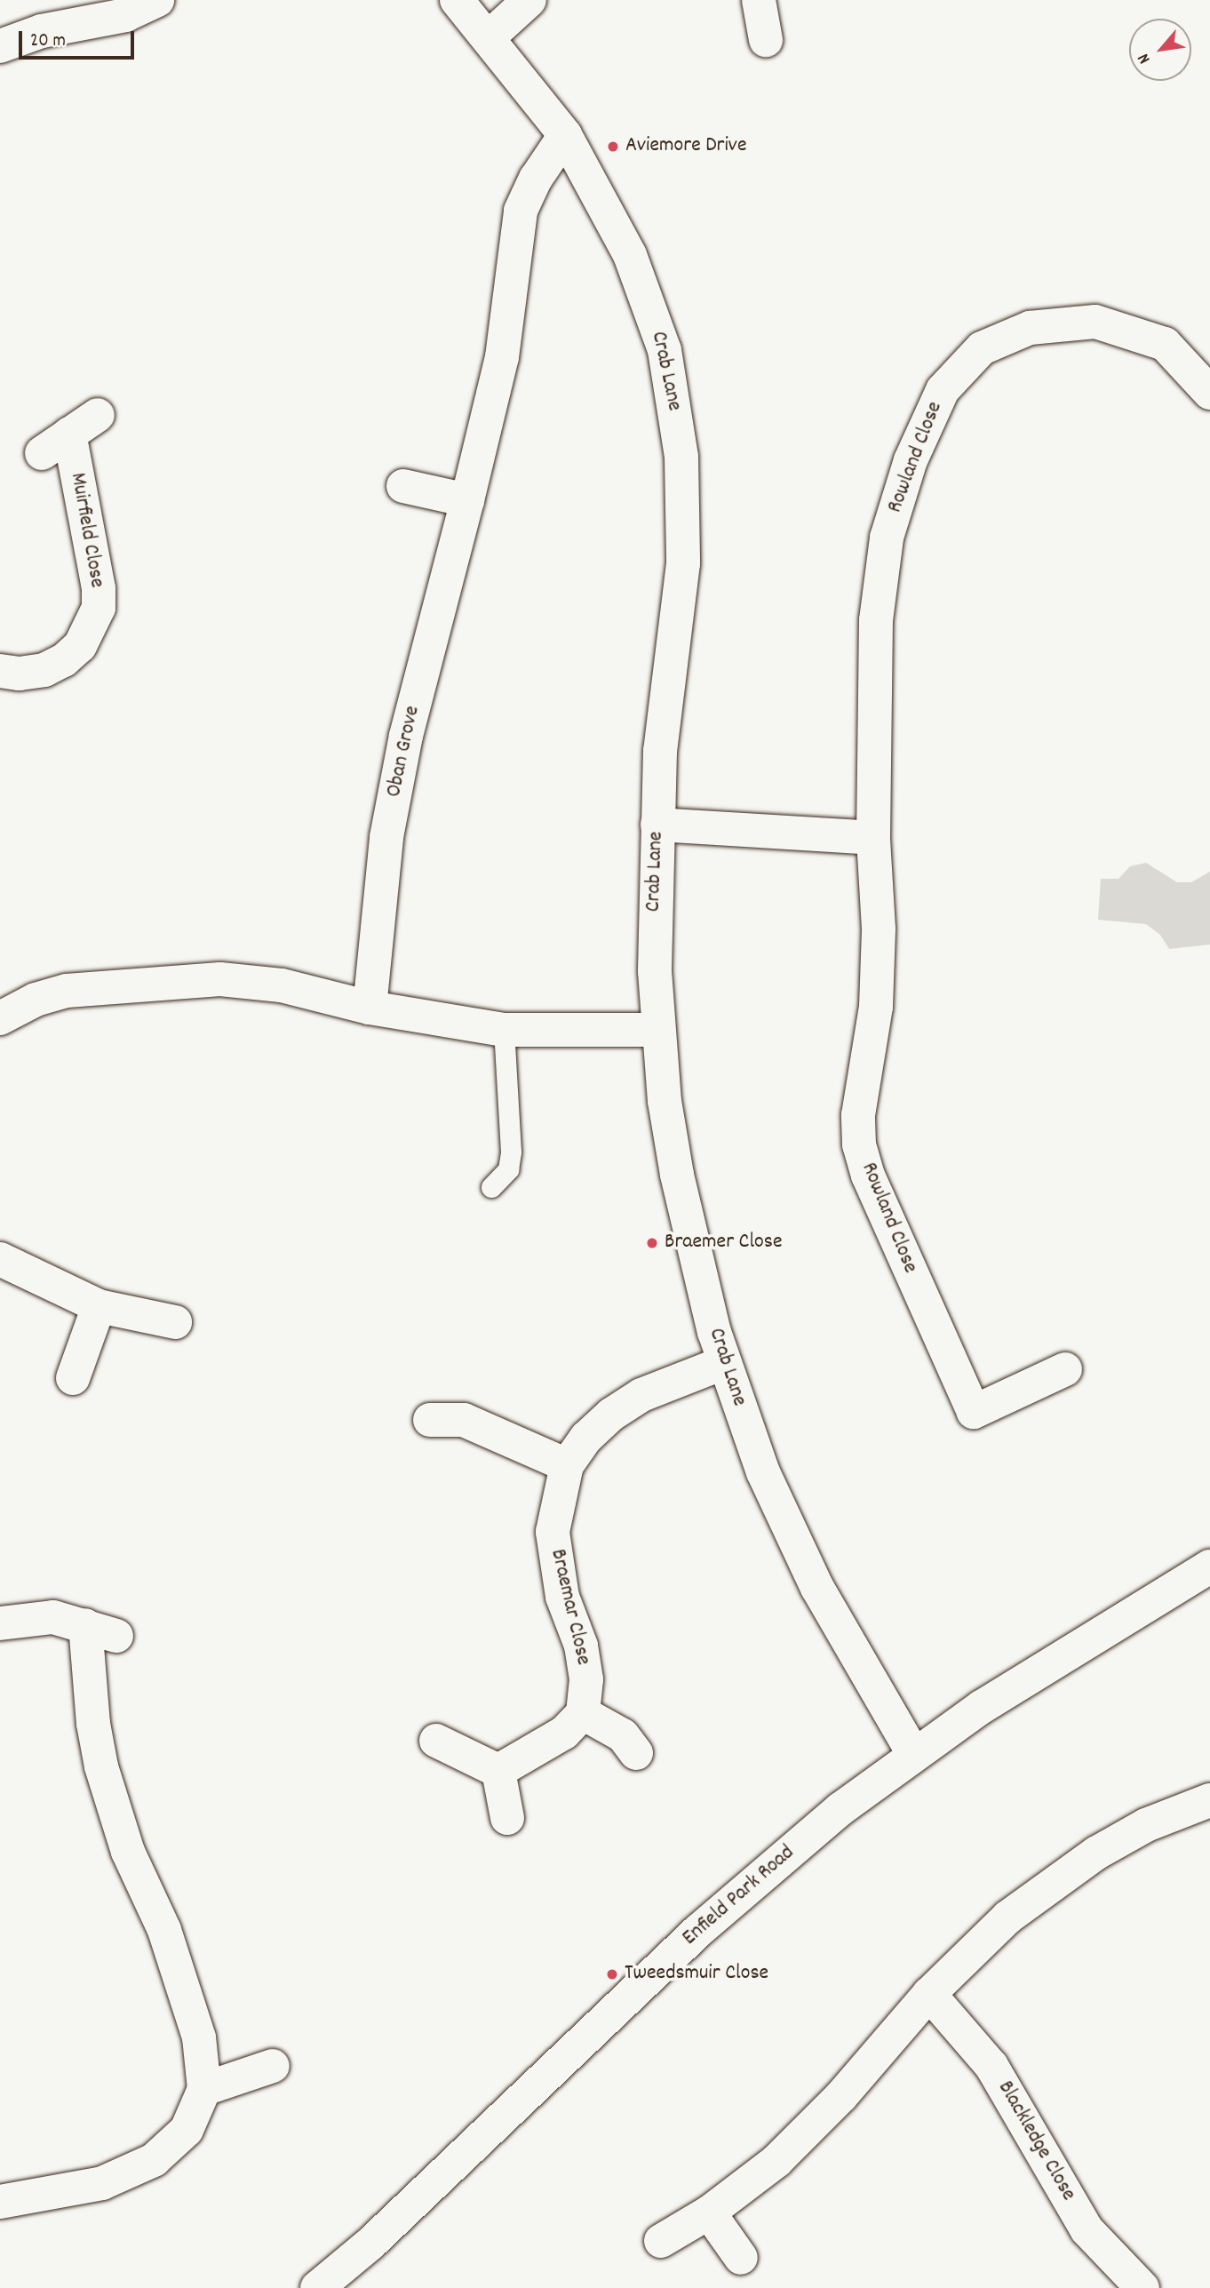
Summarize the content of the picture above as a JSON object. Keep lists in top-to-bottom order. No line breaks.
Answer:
{"streets":{"street":["Crab Lane","Rowland Close","Muirfield Close","Oban Grove","Braemar Close","Enfield Park Road","Blackledge Close"]},"crossings":[["Crab Lane","Oban Grove"],["Crab Lane","Braemar Close"],["Crab Lane","Enfield Park Road"]],"places":["Aviemore Drive","Braemer Close","Tweedsmuir Close"],"scale_bar":"20 m","north":"bottom left"}
